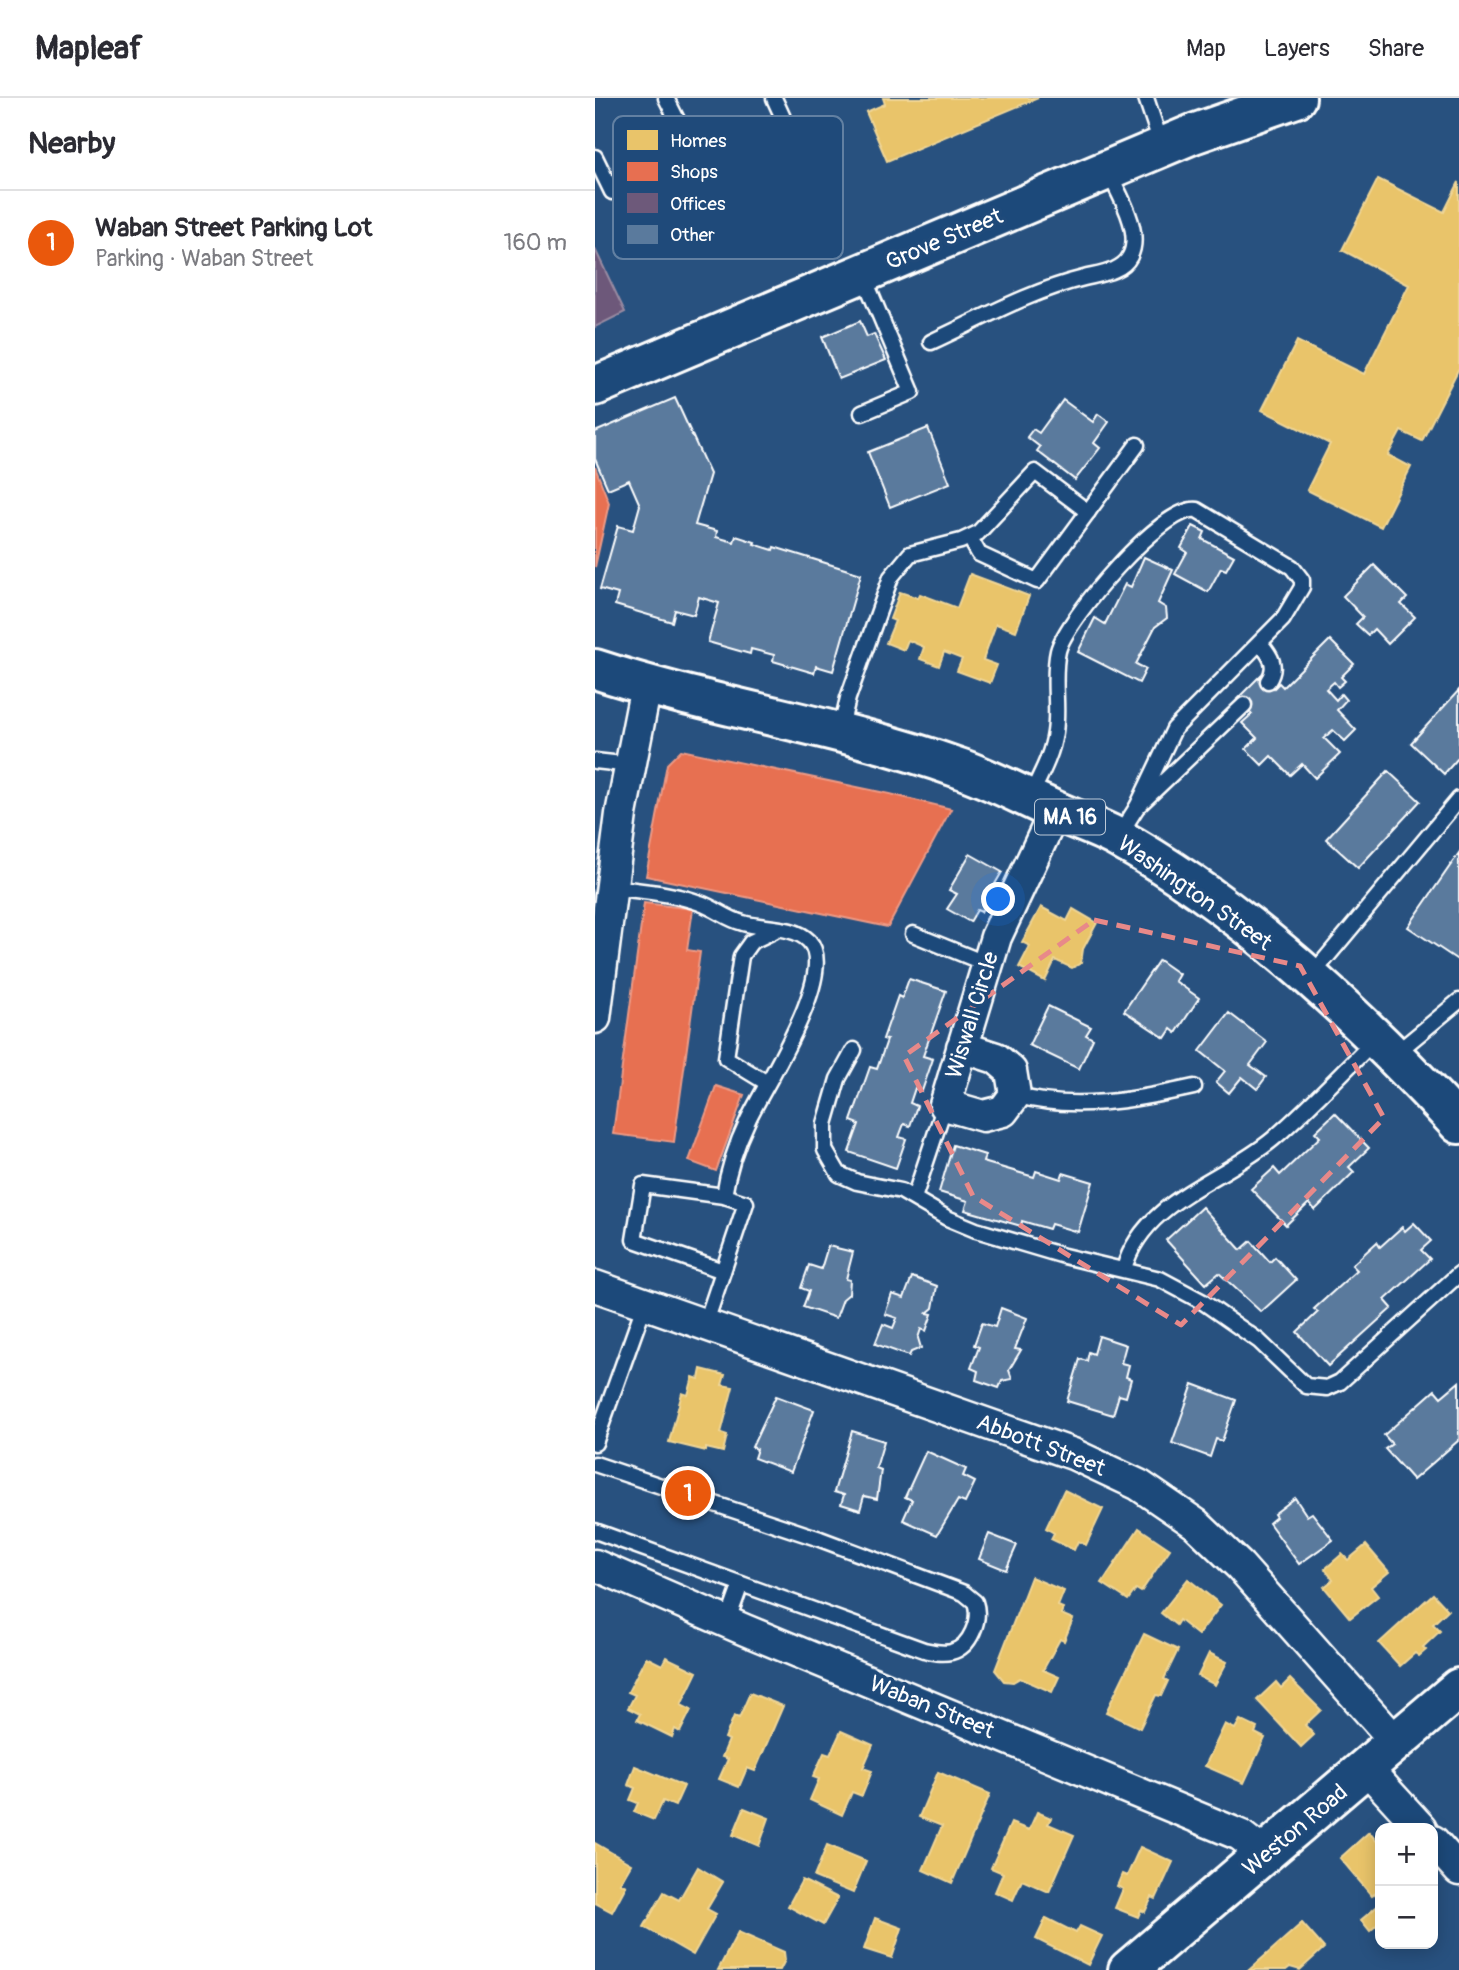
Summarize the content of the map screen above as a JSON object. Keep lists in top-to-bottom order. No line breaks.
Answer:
{"streets":{"main road":["Grove Street","MA 16","Washington Street","Weston Road"],"street":["Wiswall Circle","Abbott Street","Waban Street"]},"crossings":[["Washington Street","Wiswall Circle"],["Abbott Street","Weston Road"],["Waban Street","Weston Road"]],"legend":["Homes","Shops","Offices","Other"],"page":{"header":"Mapleaf","nav":["Map","Layers","Share"],"heading":"Nearby","list":[{"mark":"1","name":"Waban Street Parking Lot","note":"Parking · Waban Street","value":"160 m"}],"pins":"1","map_buttons":["+","−"]}}
